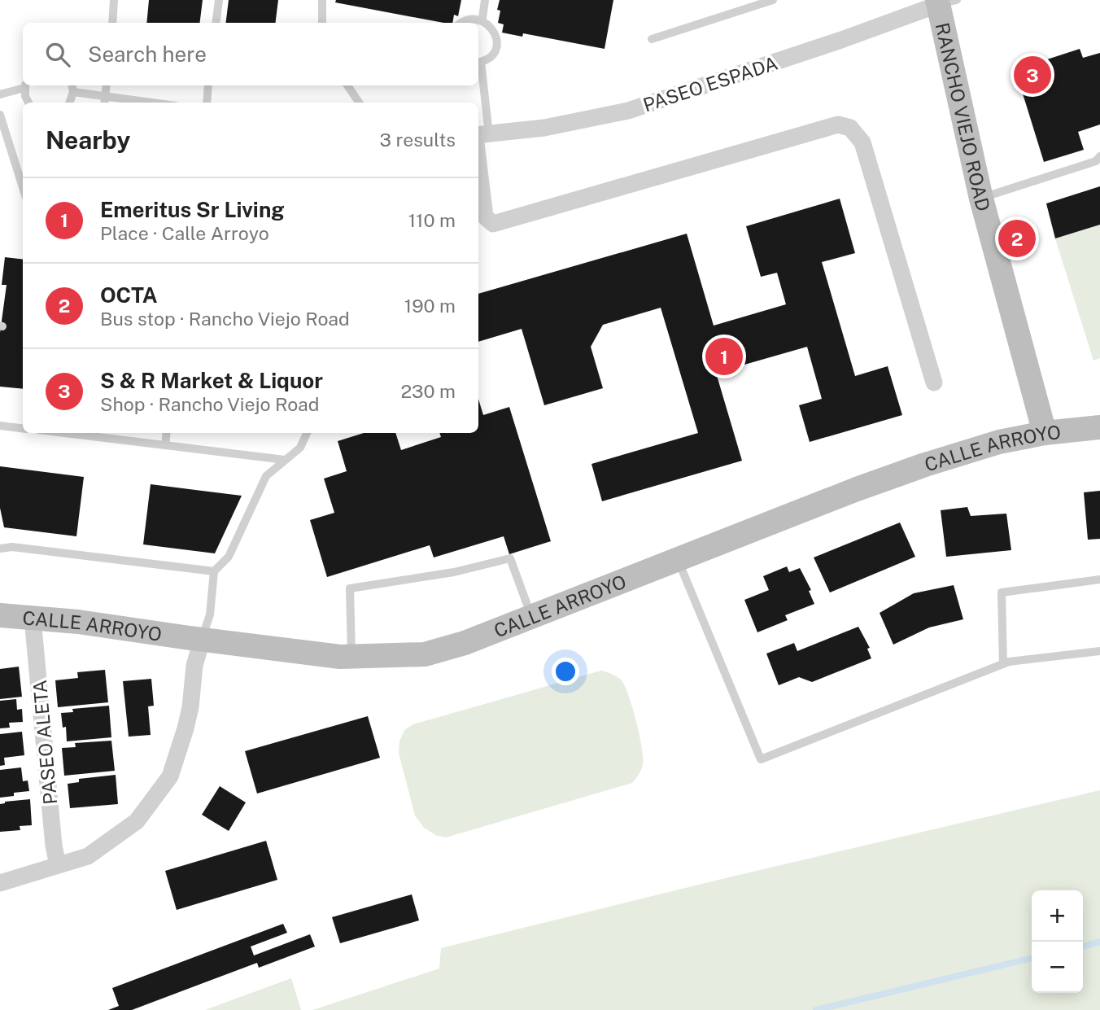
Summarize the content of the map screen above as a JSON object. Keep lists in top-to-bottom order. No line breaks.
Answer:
{"streets":{"street":["PASEO ESPADA","RANCHO VIEJO ROAD","CALLE ARROYO","PASEO ALETA"]},"crossings":[["PASEO ESPADA","RANCHO VIEJO ROAD"],["RANCHO VIEJO ROAD","CALLE ARROYO"],["CALLE ARROYO","PASEO ALETA"]],"page":{"search":"Search here","pins":["3","2","1"],"heading":["Nearby","3 results"],"list":[{"mark":"1","name":"Emeritus Sr Living","note":"Place · Calle Arroyo","value":"110 m"},{"mark":"2","name":"OCTA","note":"Bus stop · Rancho Viejo Road","value":"190 m"},{"mark":"3","name":"S & R Market & Liquor","note":"Shop · Rancho Viejo Road","value":"230 m"}],"map_buttons":["+","−"]}}
